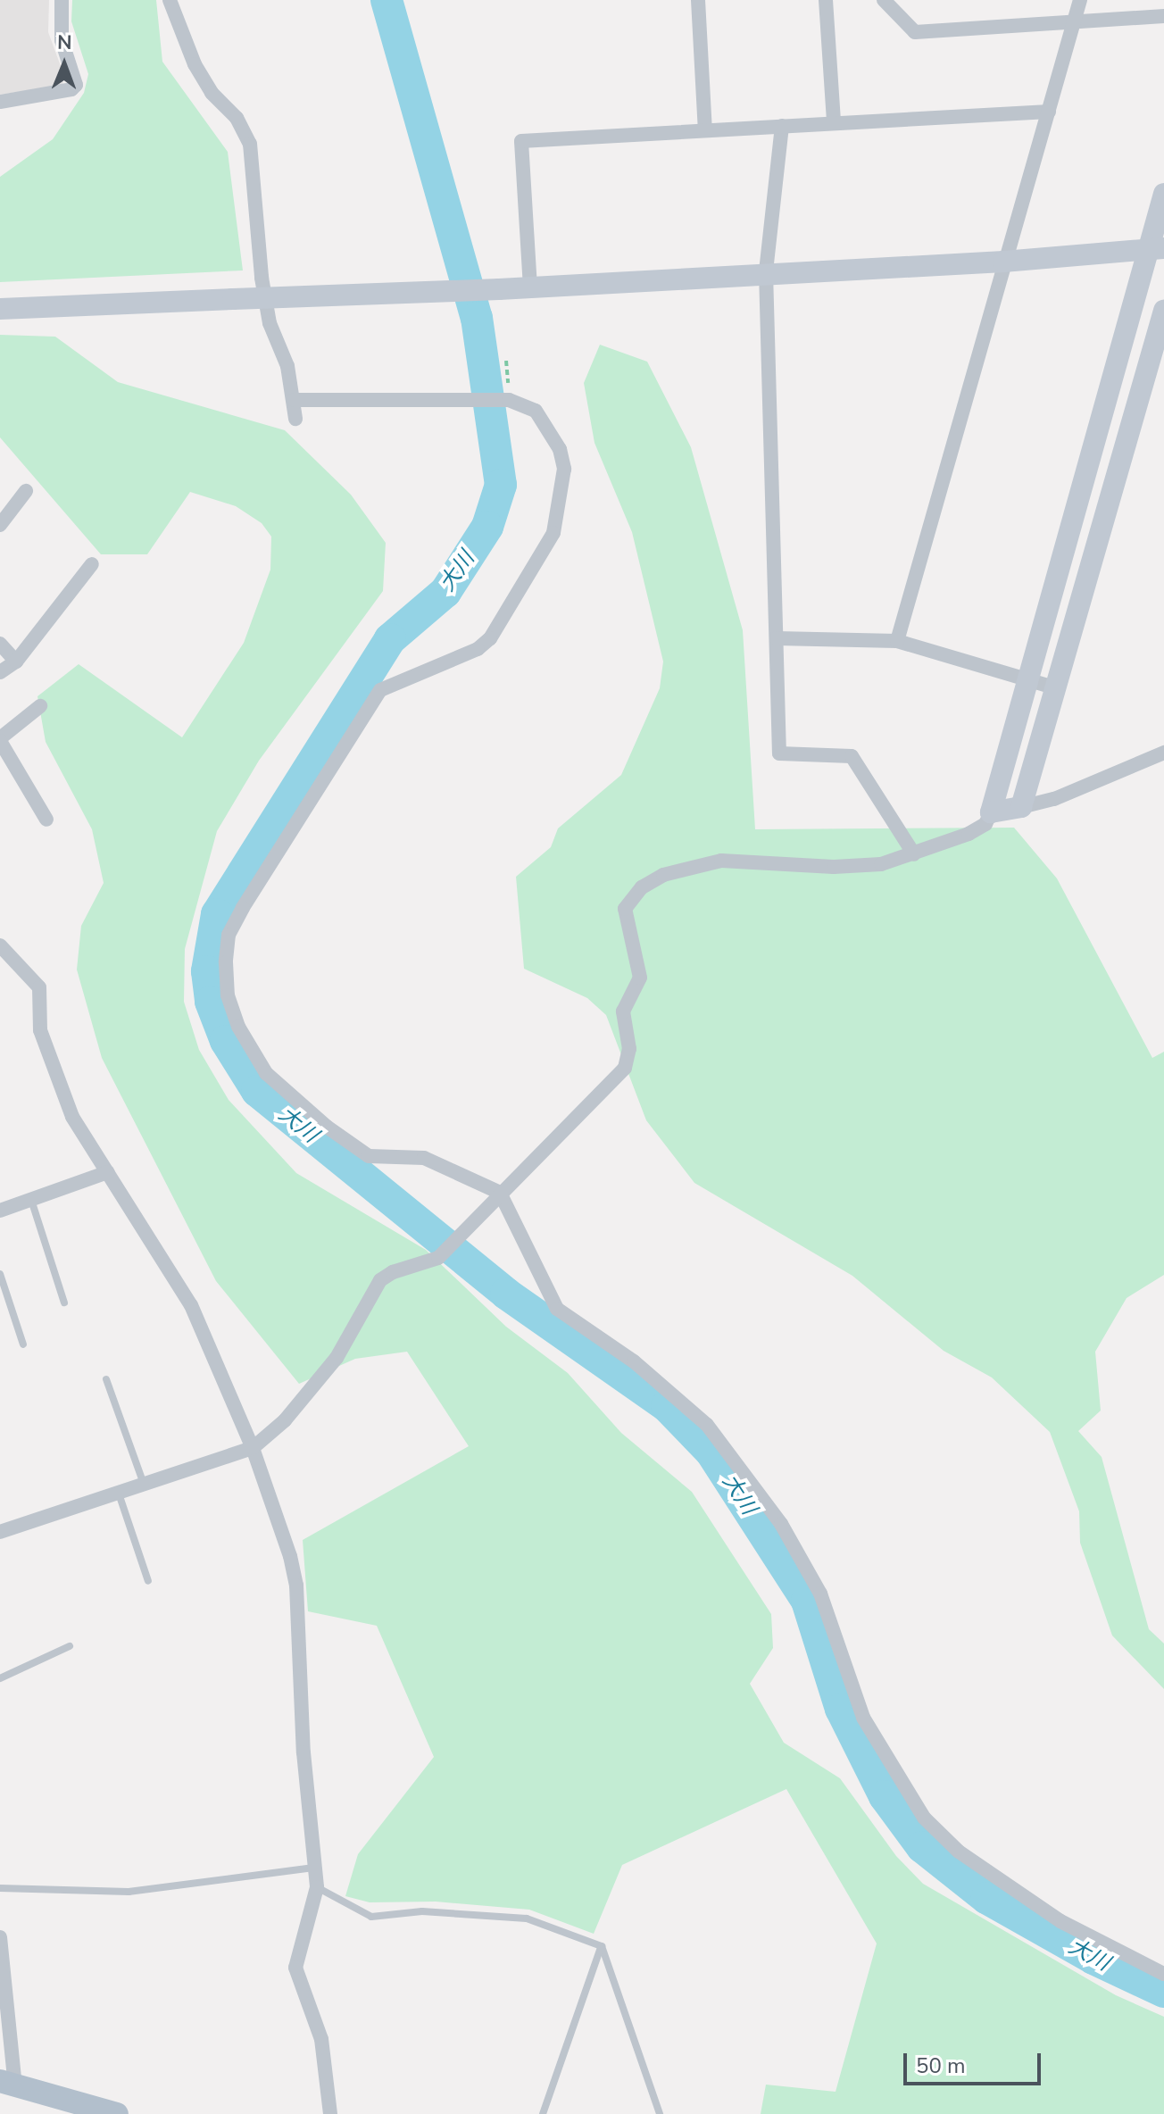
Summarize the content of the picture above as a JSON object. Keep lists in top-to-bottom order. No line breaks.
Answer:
{"water":["大川"],"scale_bar":"50 m","north":"top"}
